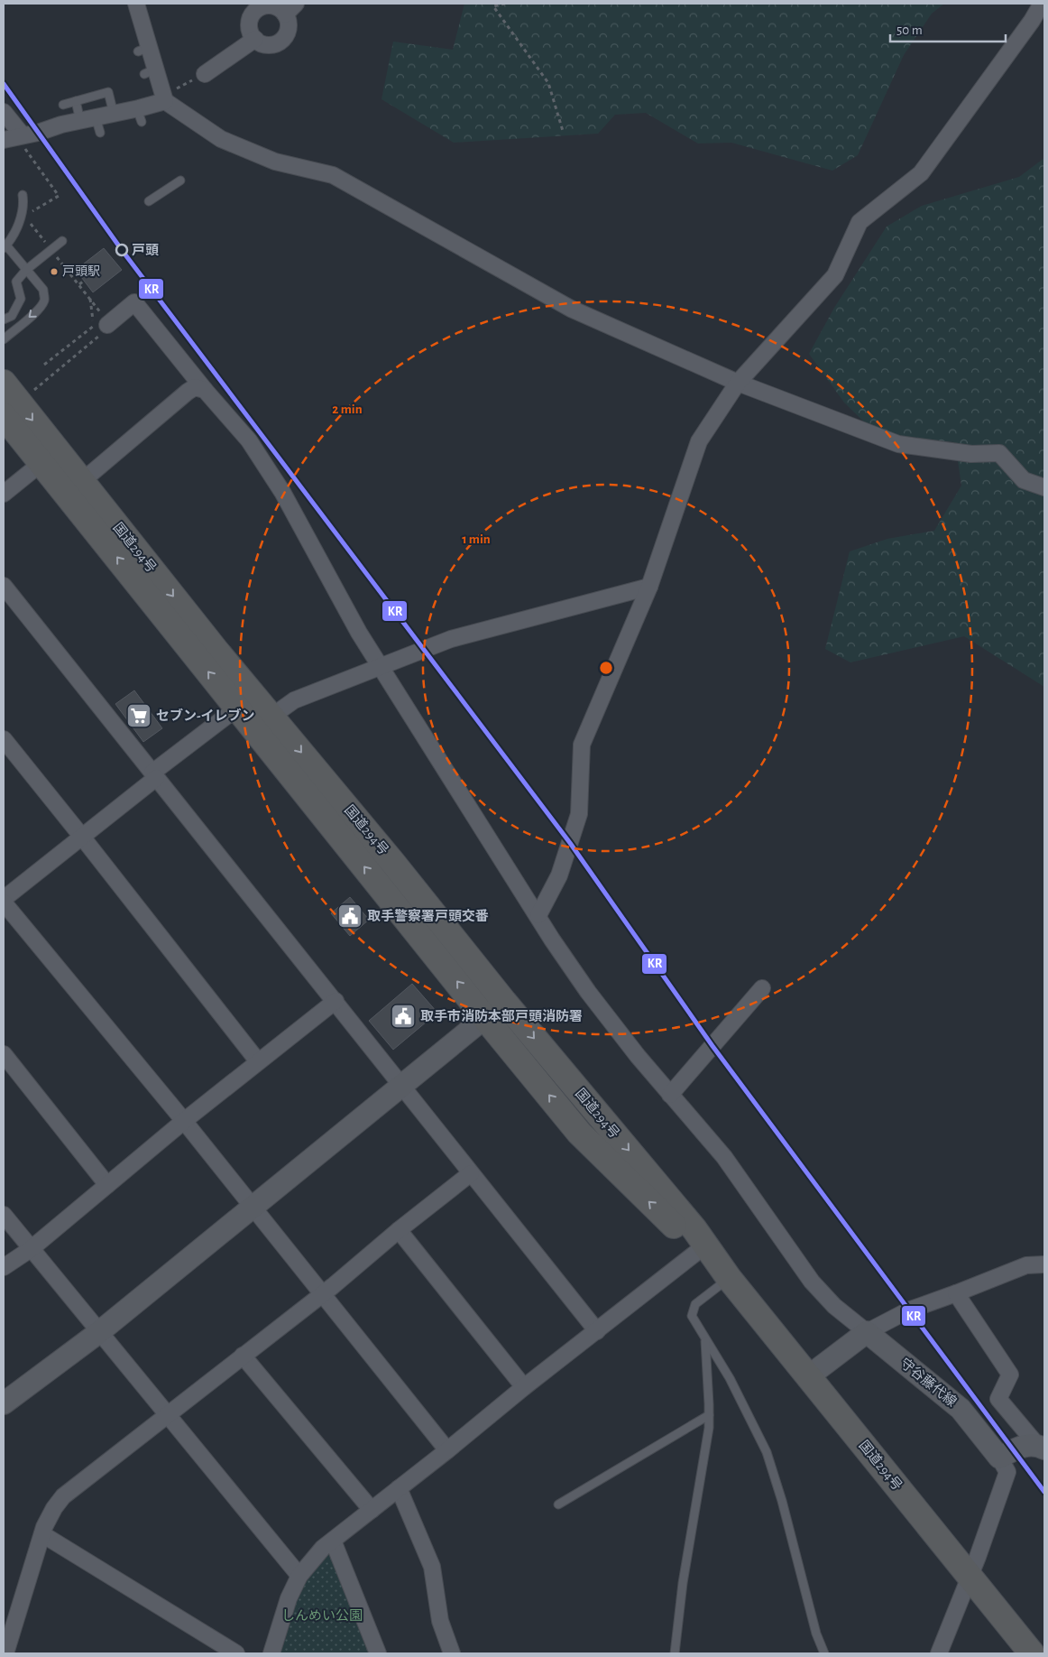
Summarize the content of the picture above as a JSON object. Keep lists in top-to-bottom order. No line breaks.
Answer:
{"streets":{"highway":["国道294号"],"street":["守谷藤代線"]},"parks":["しんめい公園"],"places":{"other":["戸頭","戸頭駅"],"supermarket":["セブン-イレブン"],"public building":["取手警察署戸頭交番","取手市消防本部戸頭消防署"]},"lines":["transit line KR"],"scale_bar":"50 m","rings":["2 min","1 min"]}
